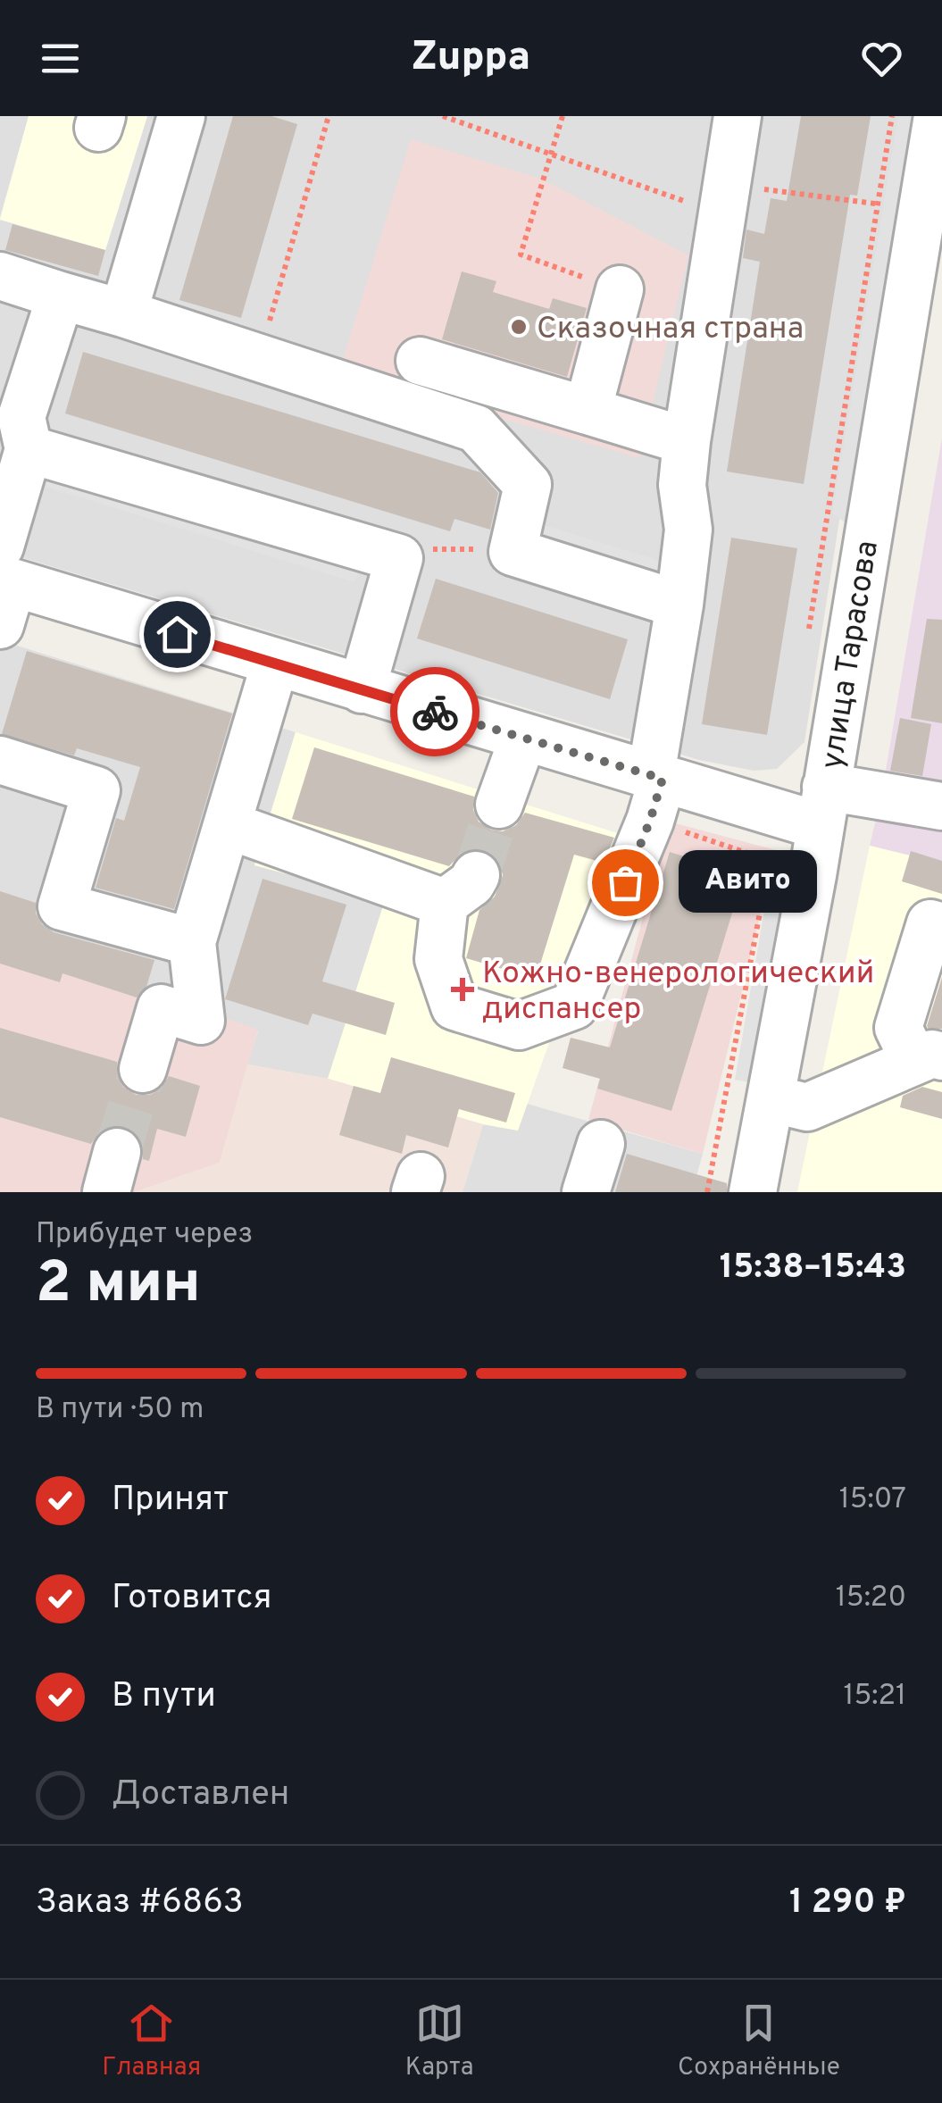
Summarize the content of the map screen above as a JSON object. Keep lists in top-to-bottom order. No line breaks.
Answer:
{"streets":{"street":["улица Тарасова"]},"places":{"other":["Сказочная страна","Авито"],"health":["Кожно-венерологический диспансер"]},"page":{"header":"Zuppa","bubble":"Авито","heading":["2 мин","Прибудет через","15:38–15:43"],"panel":["Заказ #6863","1 290 ₽"],"bar":"В пути · 50 m","list":[["Принят","15:07"],["Готовится","15:20"],["В пути","15:21"],"Доставлен"],"tabs":["Главная","Карта","Сохранённые"]}}
